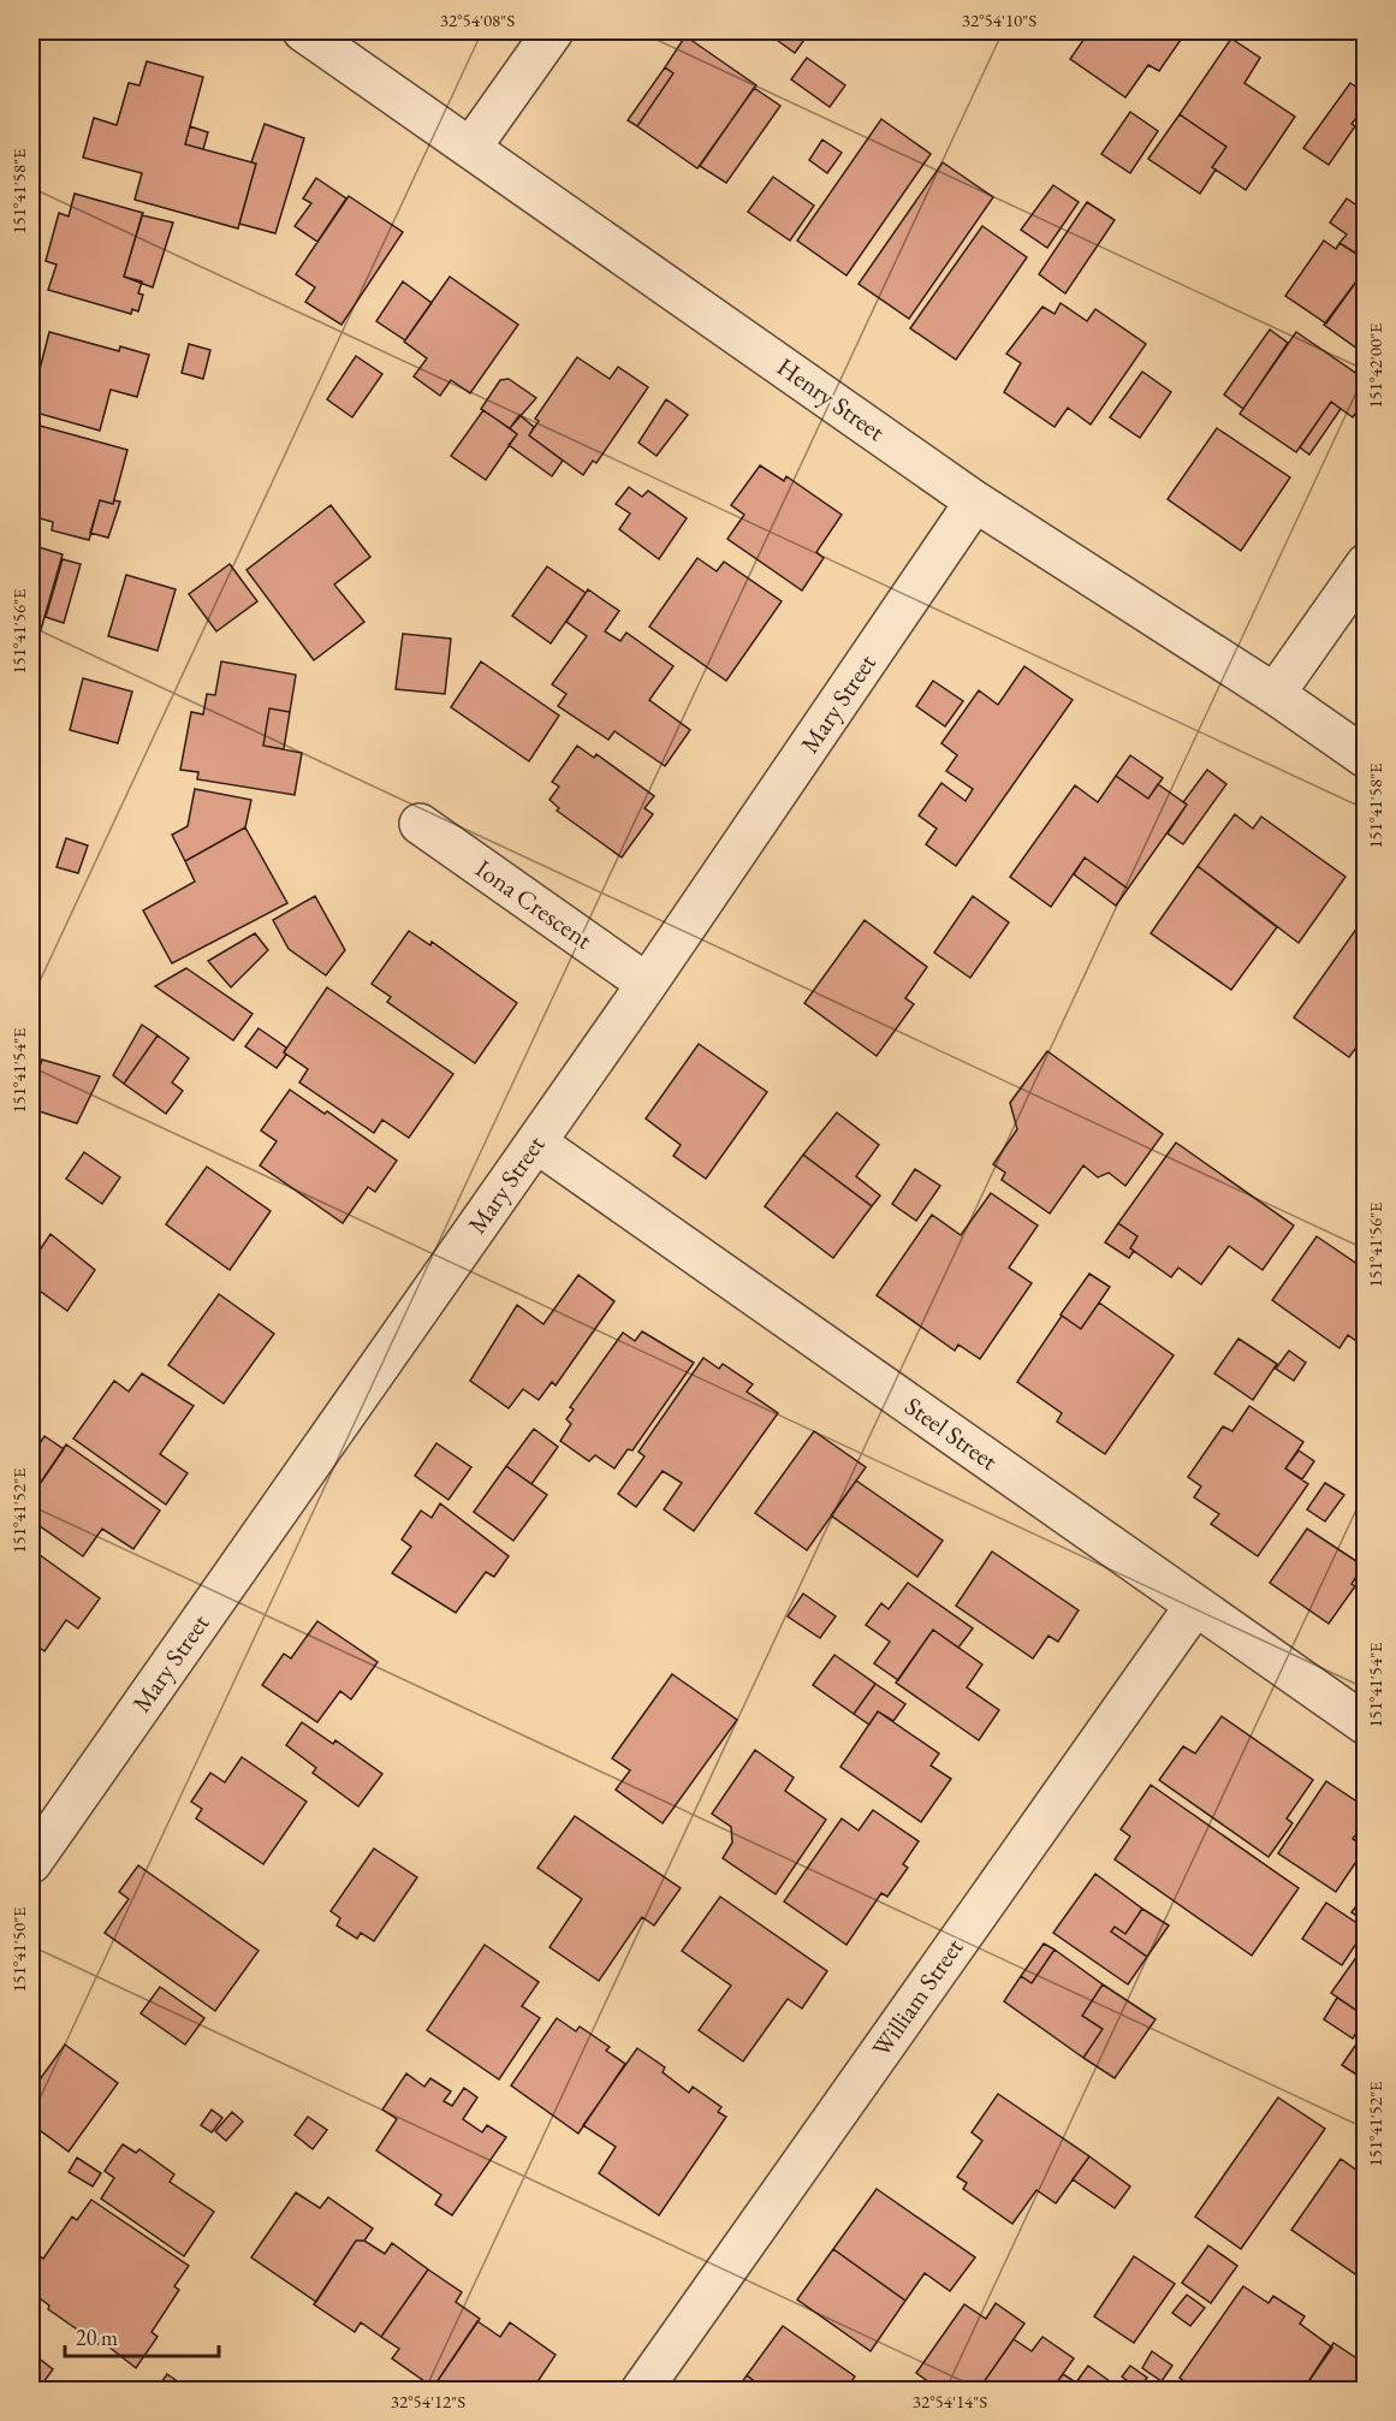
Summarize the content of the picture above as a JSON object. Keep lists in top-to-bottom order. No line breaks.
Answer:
{"streets":{"street":["Henry Street","Mary Street","Iona Crescent","Steel Street","William Street"]},"crossings":[["Henry Street","Mary Street"],["Mary Street","Iona Crescent"],["Mary Street","Steel Street"],["Steel Street","William Street"]],"scale_bar":"20 m","coordinates":["32°54'08\"S","32°54'10\"S","151°41'58\"E","151°42'00\"E","151°41'56\"E","151°41'54\"E","151°41'52\"E","151°41'50\"E","32°54'12\"S","32°54'14\"S"]}
